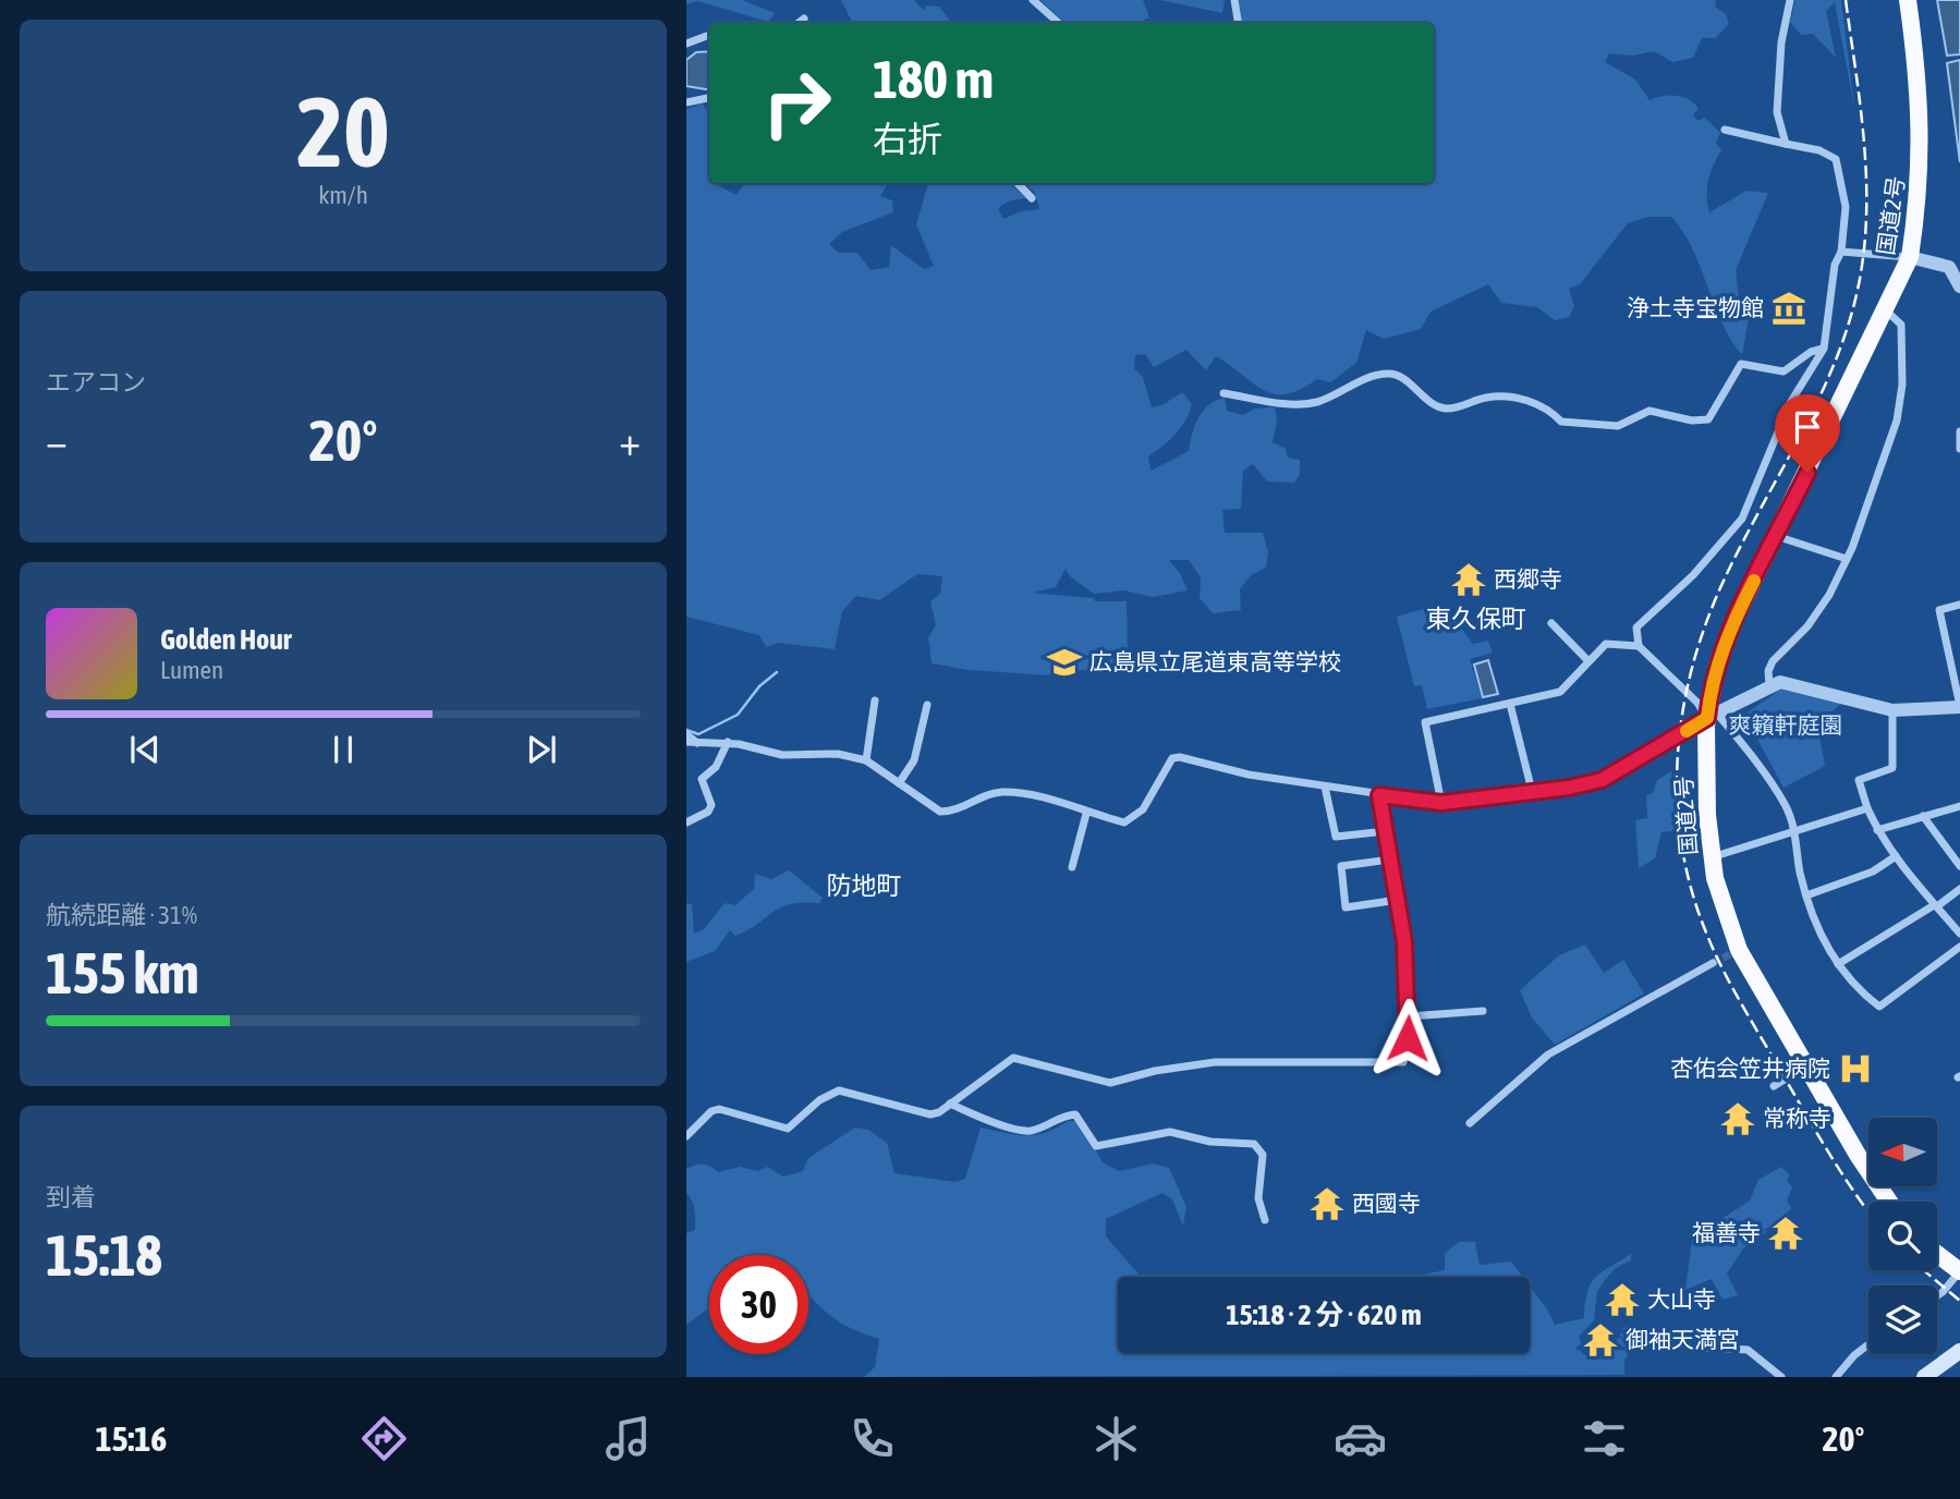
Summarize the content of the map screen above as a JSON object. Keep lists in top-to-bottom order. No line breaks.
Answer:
{"streets":{"highway":["国道2号"]},"districts":["東久保町","防地町"],"parks":["爽籟軒庭園"],"places":{"museum":["浄土寺宝物館"],"temple":["西郷寺","常称寺","西國寺","福善寺","大山寺","御袖天満宮"],"school or university":["広島県立尾道東高等学校"],"hospital":["杏佑会笠井病院"]},"north":"left","page":{"tile":[["20","km/h"],"エアコン",["航続距離 · 31%","155 km"],["到着","15:18"]],"turn":["180 m","右折"],"heat":["−","20°","+"],"song":["Golden Hour","Lumen"],"limit":"30","trip":"15:18 · 2 分 · 620 m","tabs":["15:16","20°"]}}
